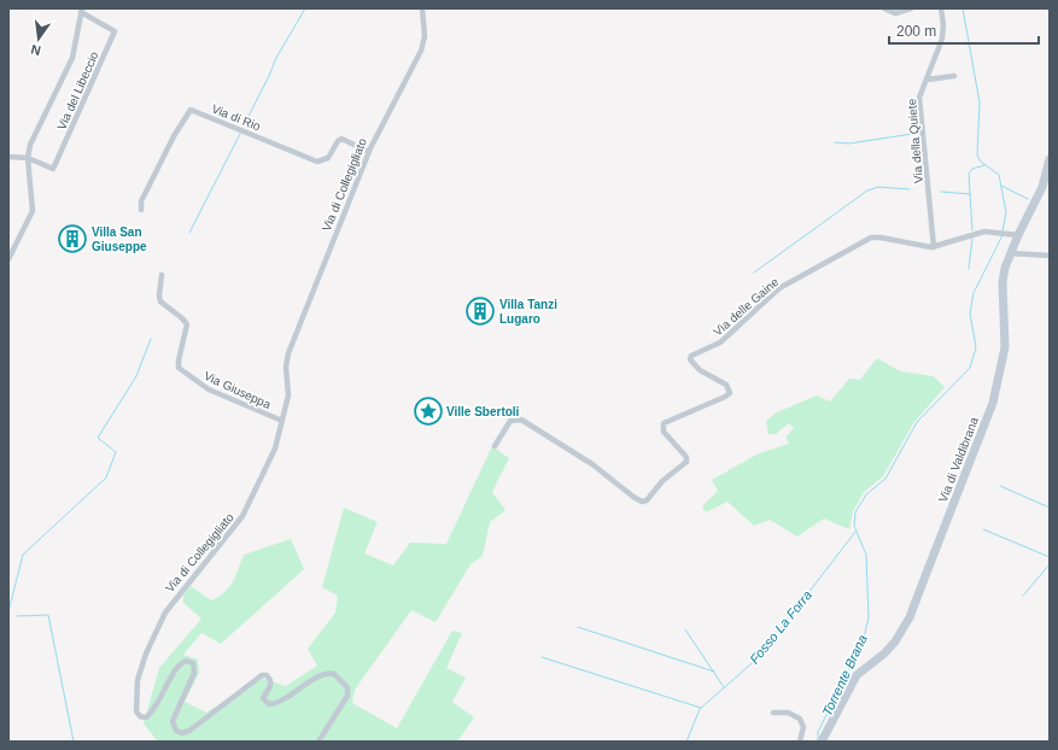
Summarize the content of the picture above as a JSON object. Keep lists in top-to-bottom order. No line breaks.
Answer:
{"streets":{"street":["Via del Libeccio","Via di Rio","Via della Quiete","Via di Collegigliato","Via delle Gaine","Via Giuseppa","Via di Valdibrana"]},"crossings":[["Via di Rio","Via di Collegigliato"],["Via della Quiete","Via delle Gaine"],["Via di Collegigliato","Via Giuseppa"],["Via delle Gaine","Via di Valdibrana"]],"water":["Fosso La Forra","Torrente Brana"],"places":{"building":["Villa San Giuseppe","Villa Tanzi Lugaro"],"place":["Ville Sbertoli"]},"scale_bar":"200 m","north":"bottom"}
